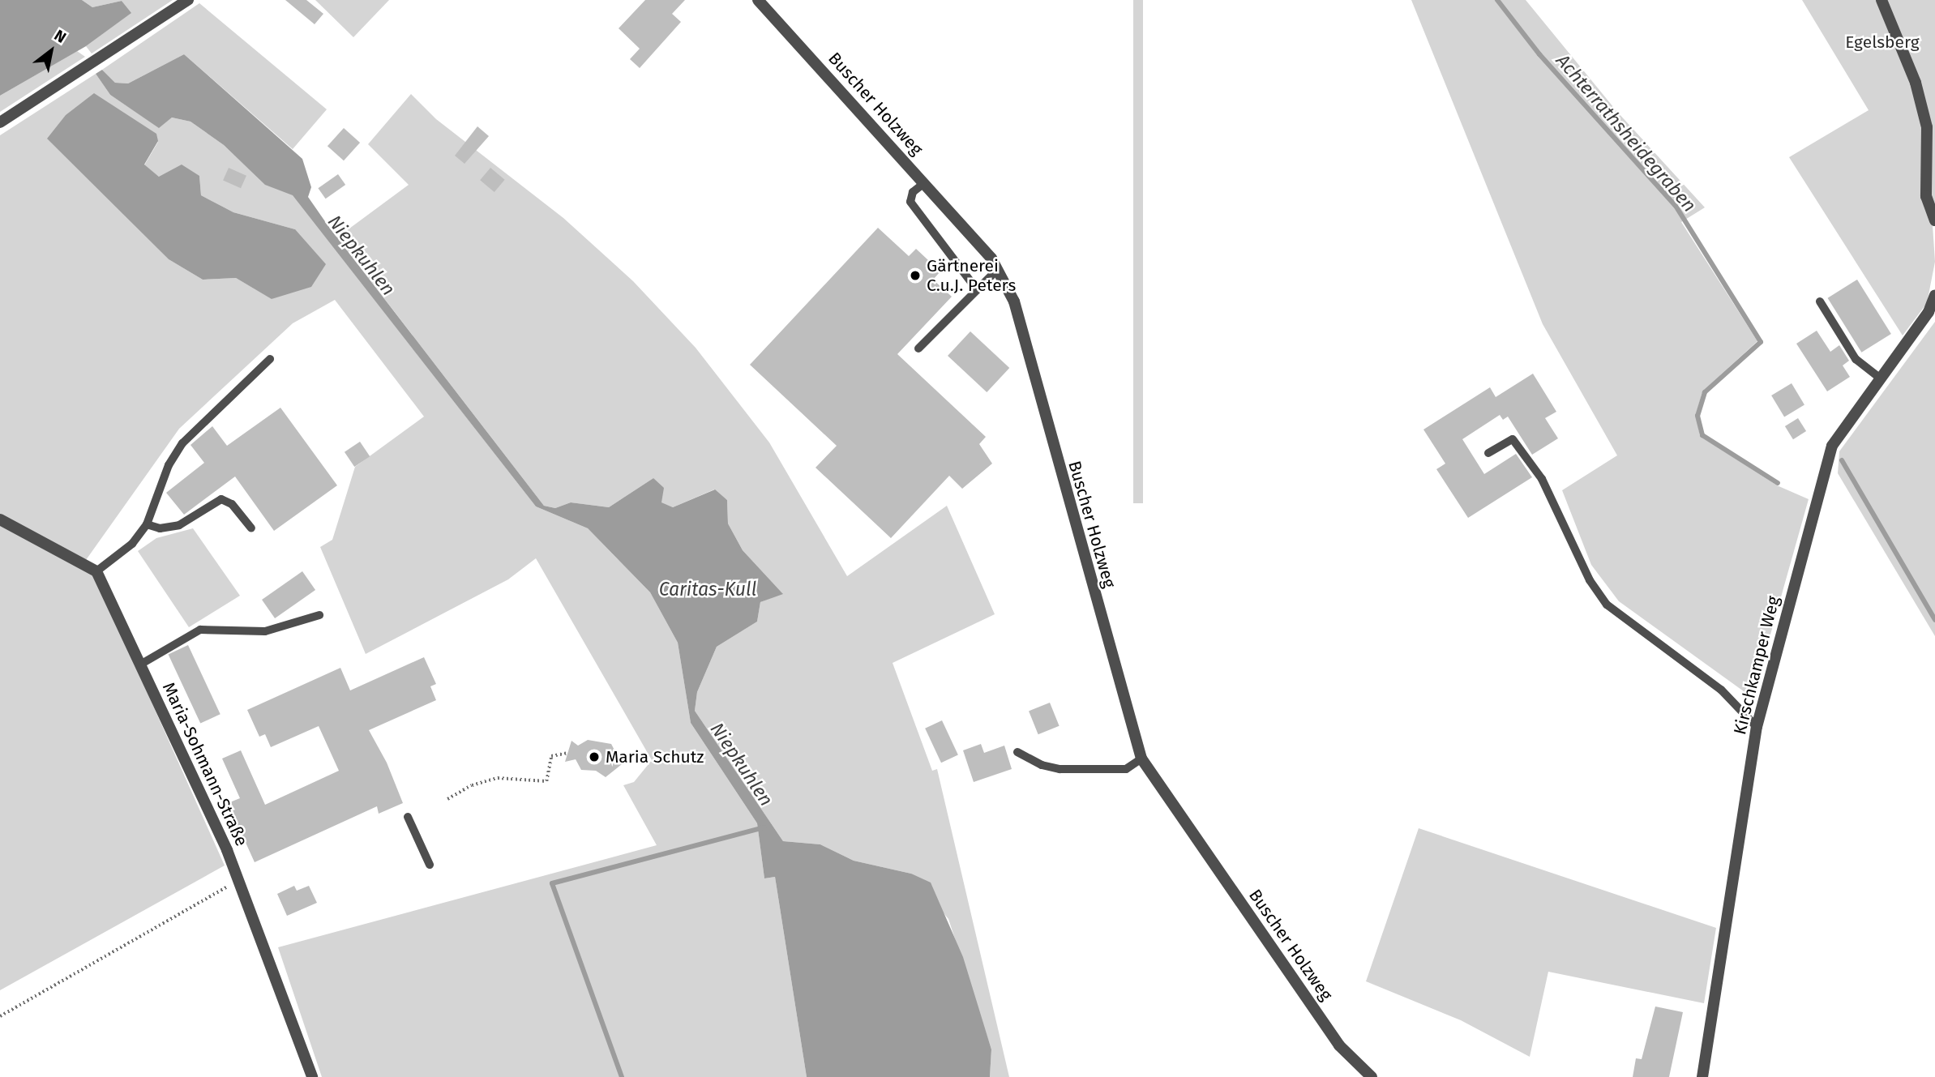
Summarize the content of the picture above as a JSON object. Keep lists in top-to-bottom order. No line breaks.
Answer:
{"streets":{"street":["Buscher Holzweg","Kirschkamper Weg","Maria-Sohmann-Straße"]},"water":["Achterrathsheidegraben","Niepkuhlen","Caritas-Kull"],"parks":["Egelsberg"],"places":["Gärtnerei C.u.J. Peters","Maria Schutz"],"north":"top right"}
